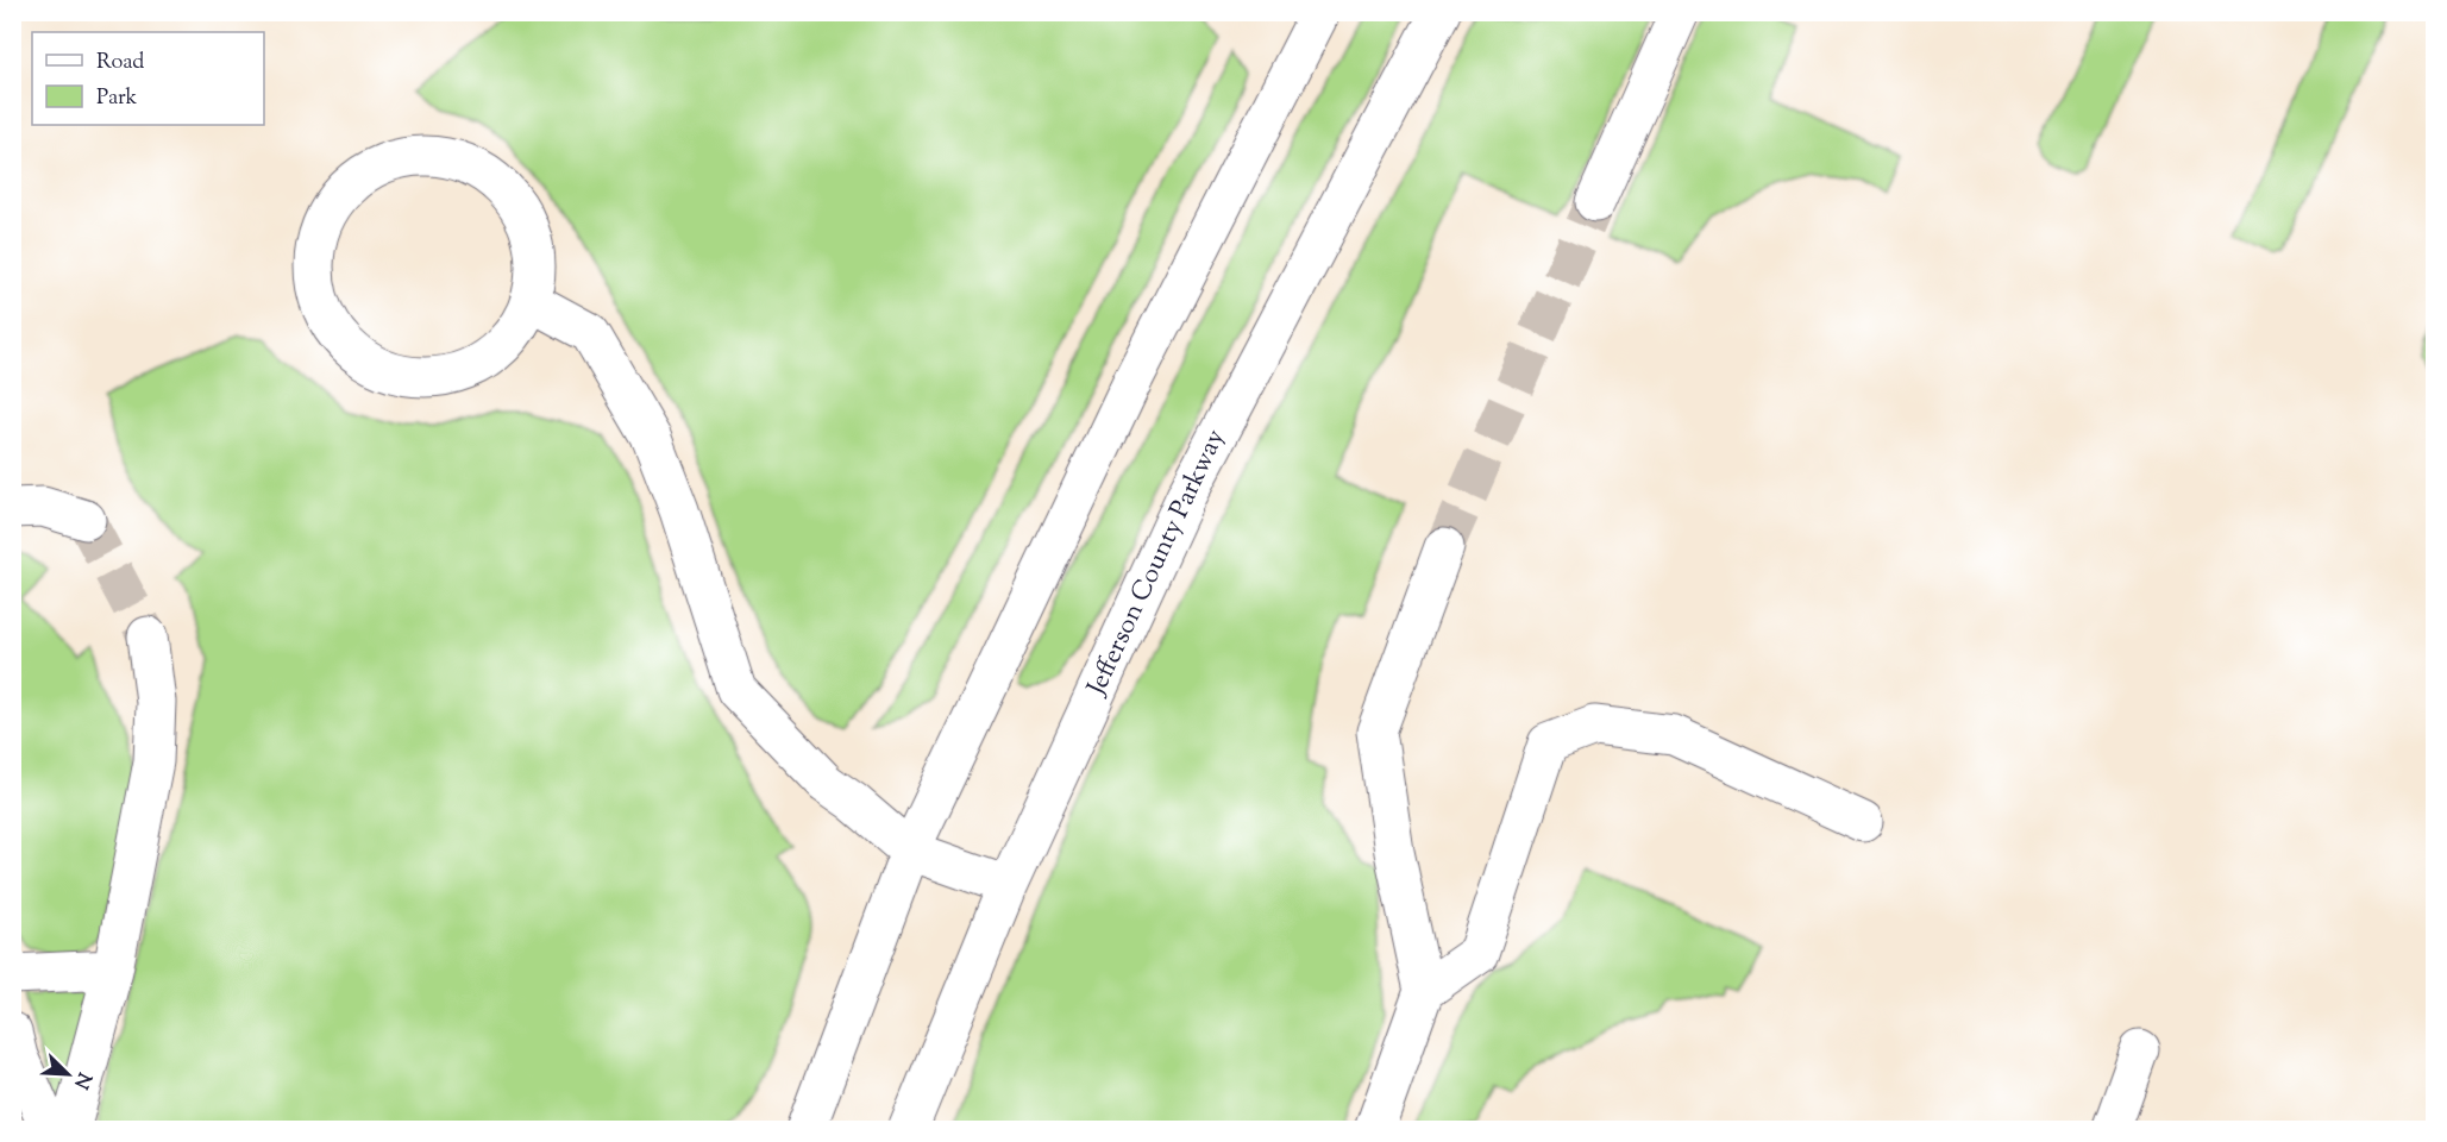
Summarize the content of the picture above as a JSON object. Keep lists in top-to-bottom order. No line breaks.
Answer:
{"streets":{"street":["Jefferson County Parkway"]},"legend":["Road","Park"],"north":"bottom right"}
